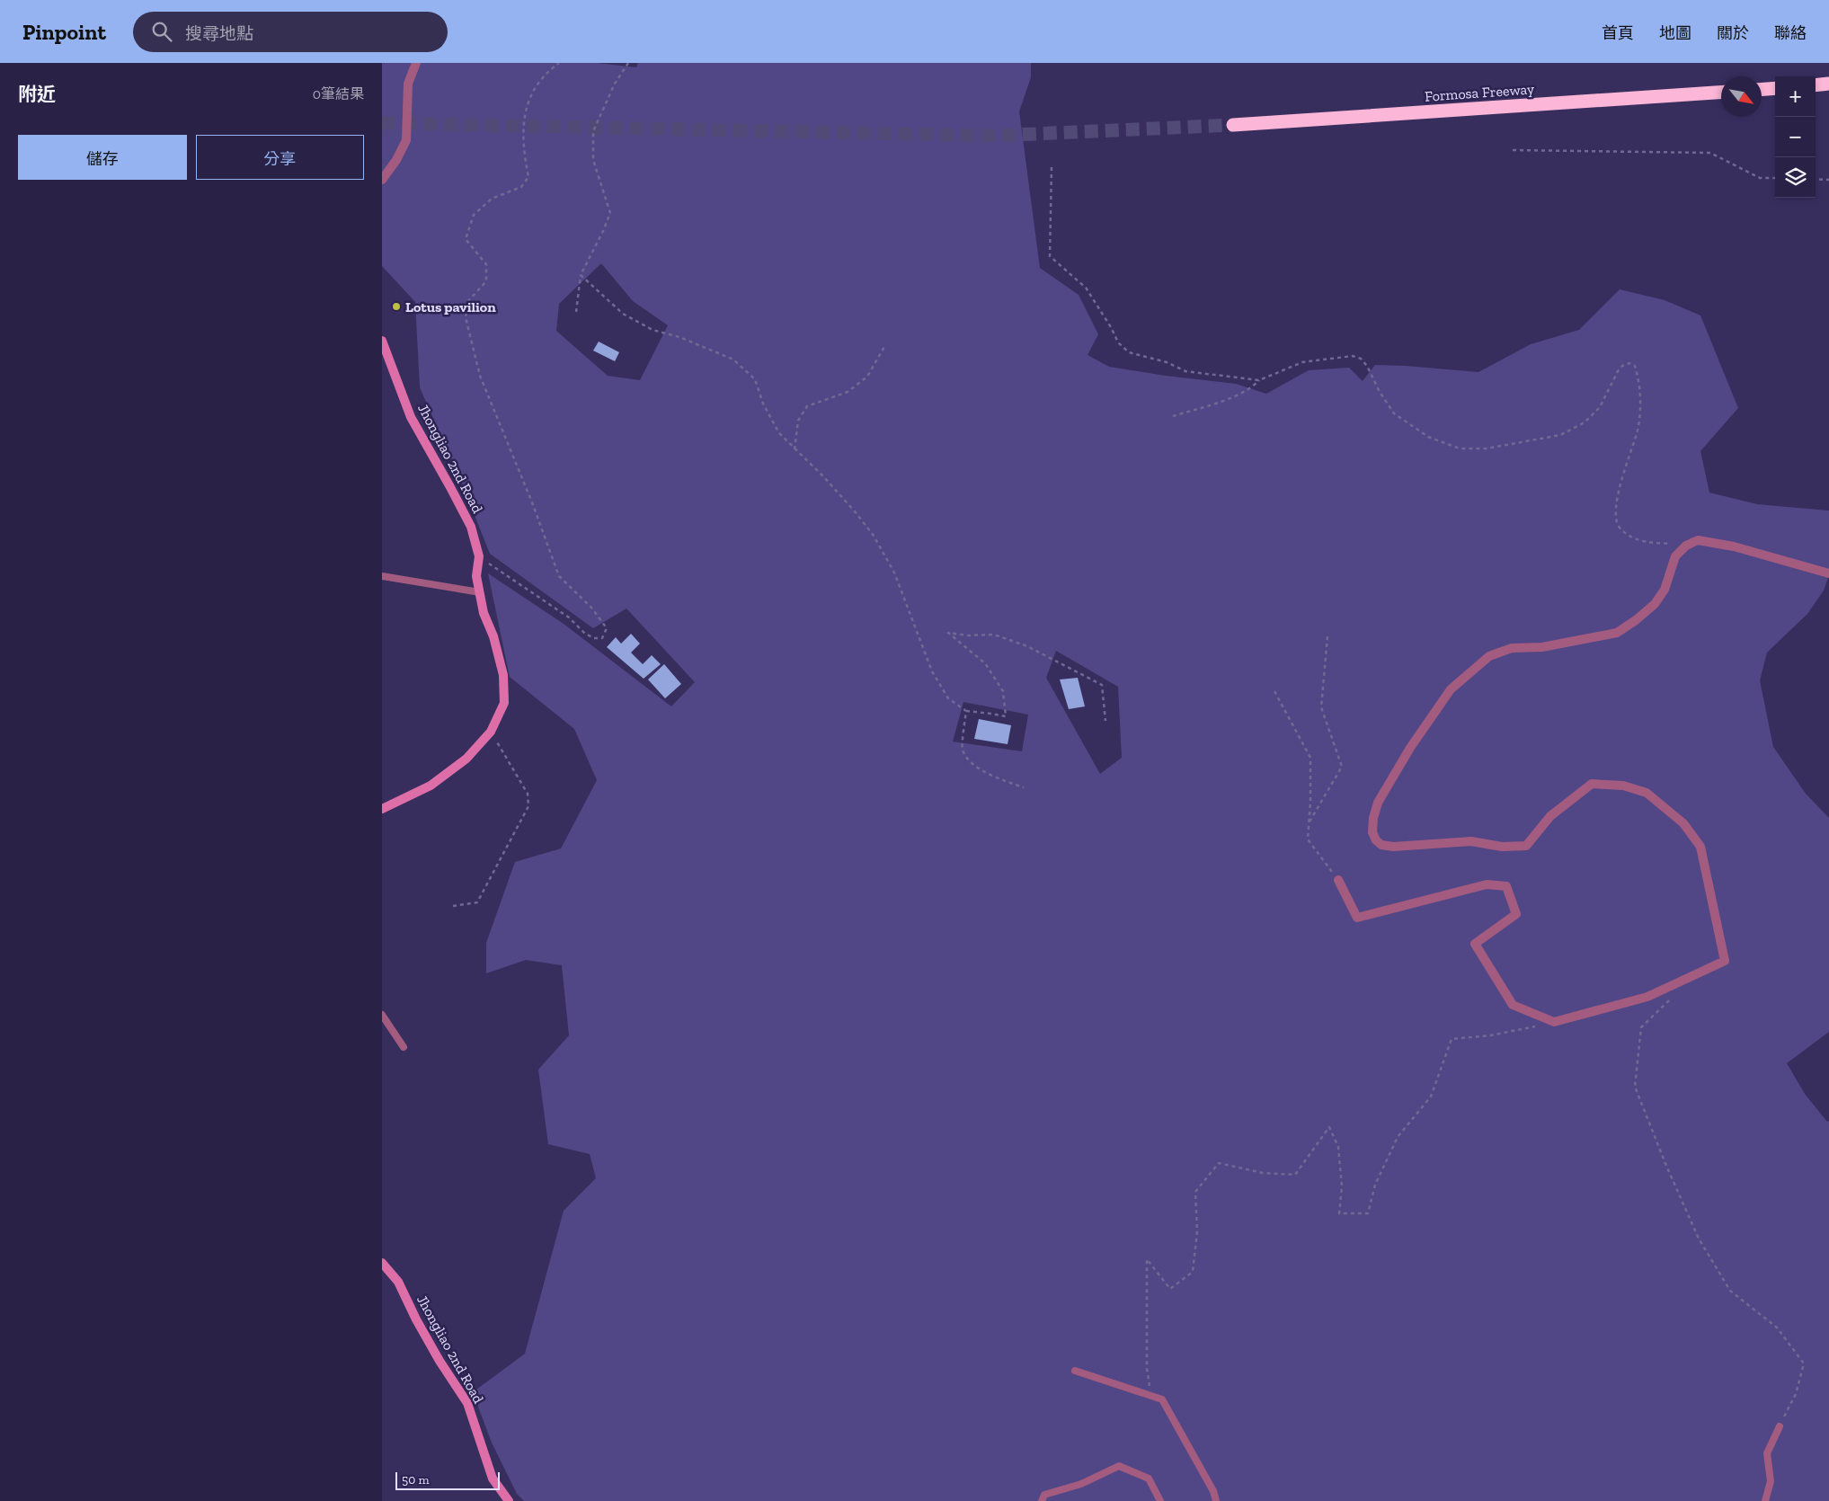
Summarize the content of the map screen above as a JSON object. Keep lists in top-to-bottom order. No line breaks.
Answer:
{"streets":{"highway":["Formosa Freeway"],"street":["Jhongliao 2nd Road"]},"places":["Lotus pavilion"],"scale_bar":"50 m","north":"bottom right","page":{"header":"Pinpoint","search":"搜尋地點","nav":["首頁","地圖","關於","聯絡"],"heading":["附近","0筆結果"],"map_buttons":["+","−"],"buttons":["儲存","分享"],"scale":"50 m"}}
